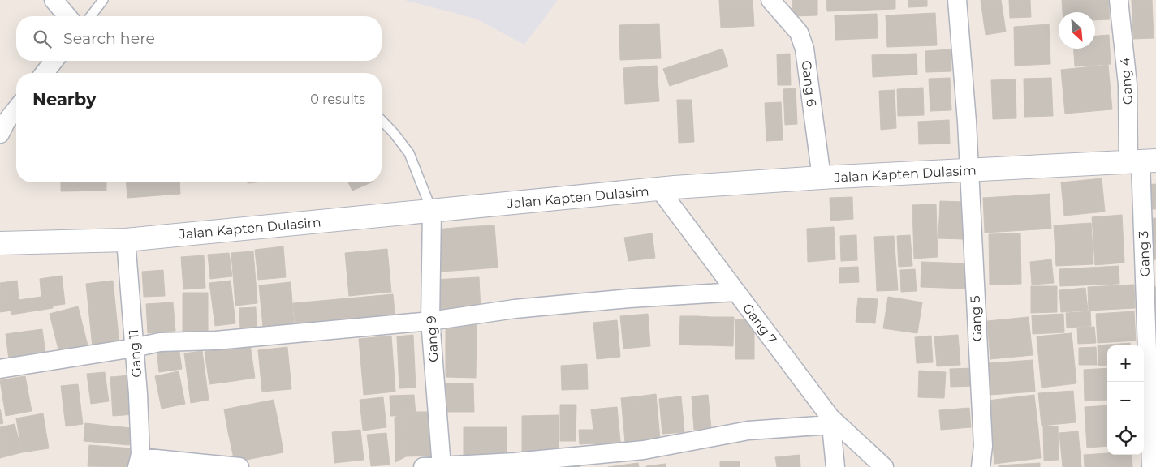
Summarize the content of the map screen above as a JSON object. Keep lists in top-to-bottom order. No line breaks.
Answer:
{"streets":{"main road":["Jalan Kapten Dulasim"],"street":["Gang 4","Gang 6","Gang 3","Gang 5","Gang 7","Gang 9","Gang 11"]},"crossings":[["Gang 4","Jalan Kapten Dulasim"],["Gang 4","Gang 3"],["Gang 6","Jalan Kapten Dulasim"],["Jalan Kapten Dulasim","Gang 3"],["Jalan Kapten Dulasim","Gang 5"],["Jalan Kapten Dulasim","Gang 7"],["Jalan Kapten Dulasim","Gang 9"],["Jalan Kapten Dulasim","Gang 11"]],"north":"bottom right","page":{"search":"Search here","heading":["Nearby","0 results"],"map_buttons":["+","−"]}}
